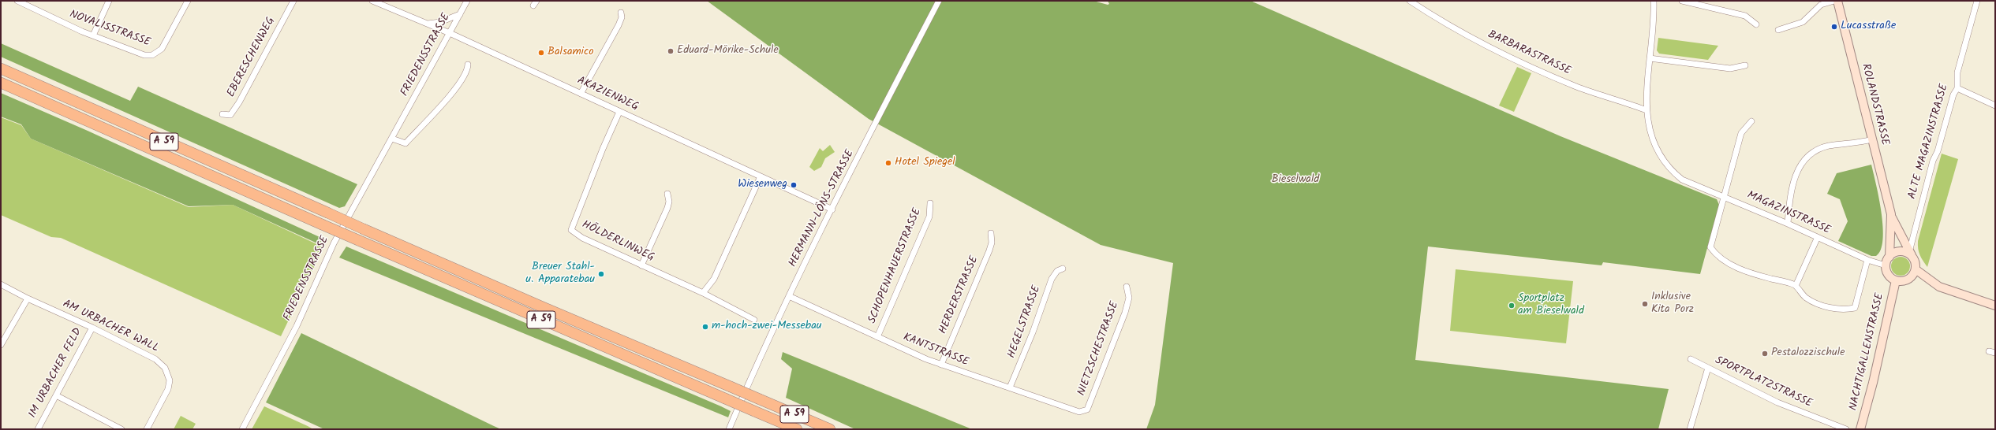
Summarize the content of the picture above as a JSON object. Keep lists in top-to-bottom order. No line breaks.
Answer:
{"streets":{"highway":["A 59"],"main road":["ROLANDSTRASSE","NACHTIGALLENSTRASSE"],"street":["NOVALISSTRASSE","BARBARASTRASSE","FRIEDENSSTRASSE","EBERESCHENWEG","AKAZIENWEG","ALTE MAGAZINSTRASSE","HERMANN-LÖNS-STRASSE","MAGAZINSTRASSE","HÖLDERLINWEG","SCHOPENHAUERSTRASSE","HERDERSTRASSE","HEGELSTRASSE","AM URBACHER WALL","NIETZSCHESTRASSE","KANTSTRASSE","IM URBACHER FELD","SPORTPLATZSTRASSE"]},"crossings":[["BARBARASTRASSE","MAGAZINSTRASSE"],["FRIEDENSSTRASSE","AKAZIENWEG"],["AKAZIENWEG","HERMANN-LÖNS-STRASSE"],["AKAZIENWEG","HÖLDERLINWEG"],["ROLANDSTRASSE","ALTE MAGAZINSTRASSE"],["ROLANDSTRASSE","MAGAZINSTRASSE"],["ROLANDSTRASSE","NACHTIGALLENSTRASSE"],["ALTE MAGAZINSTRASSE","MAGAZINSTRASSE"],["ALTE MAGAZINSTRASSE","NACHTIGALLENSTRASSE"],["HERMANN-LÖNS-STRASSE","KANTSTRASSE"],["MAGAZINSTRASSE","NACHTIGALLENSTRASSE"],["SCHOPENHAUERSTRASSE","KANTSTRASSE"],["HERDERSTRASSE","KANTSTRASSE"],["HEGELSTRASSE","KANTSTRASSE"],["AM URBACHER WALL","IM URBACHER FELD"],["NIETZSCHESTRASSE","KANTSTRASSE"]],"parks":["Bieselwald"],"places":["Lucasstraße","Eduard-Mörike-Schule","Balsamico","Hotel Spiegel","Wiesenweg","Breuer Stahl- u. Apparatebau","Inklusive Kita Porz","Sportplatz am Bieselwald","m-hoch-zwei-Messebau","Pestalozzischule"]}
